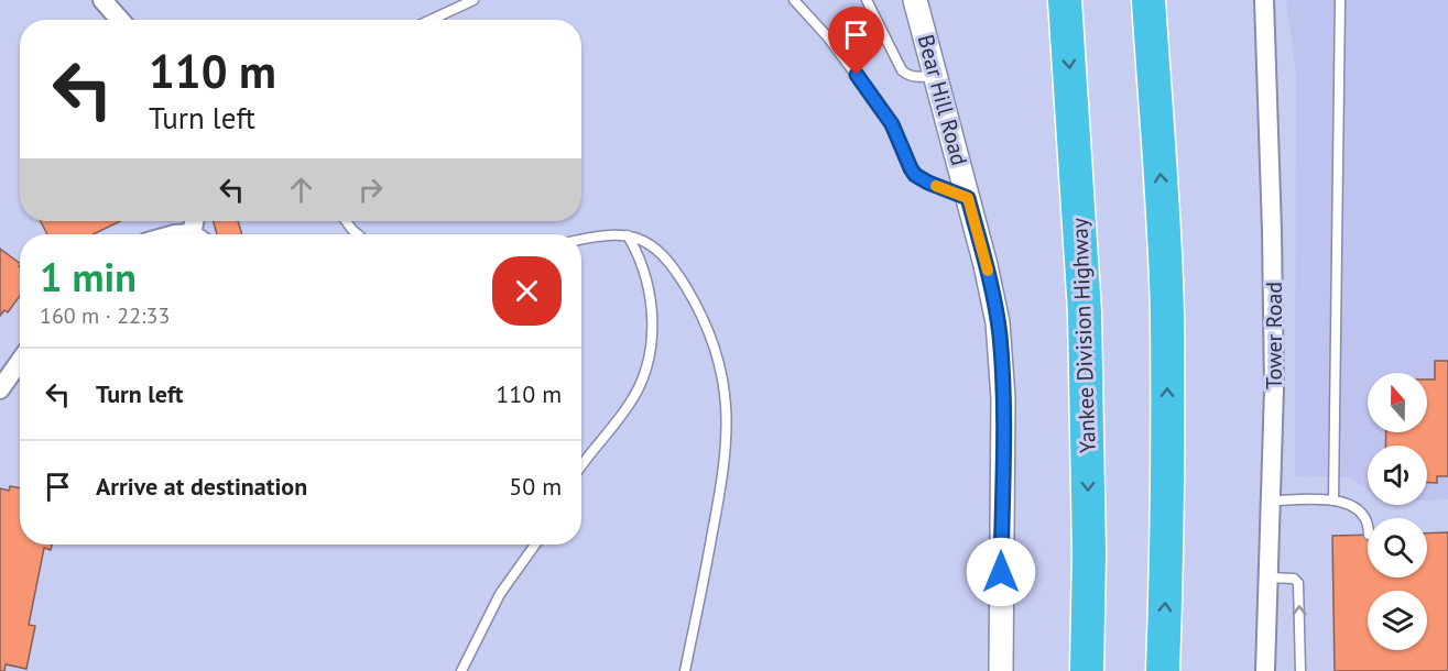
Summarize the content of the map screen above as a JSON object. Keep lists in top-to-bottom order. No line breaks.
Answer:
{"streets":{"highway":["Yankee Division Highway"],"street":["Bear Hill Road","Tower Road"]},"north":"top","page":{"turn":["110 m","Turn left"],"heading":["1 min","160 m · 22:33"],"list":[{"name":"Turn left","value":"110 m"},{"name":"Arrive at destination","value":"50 m"}]}}
